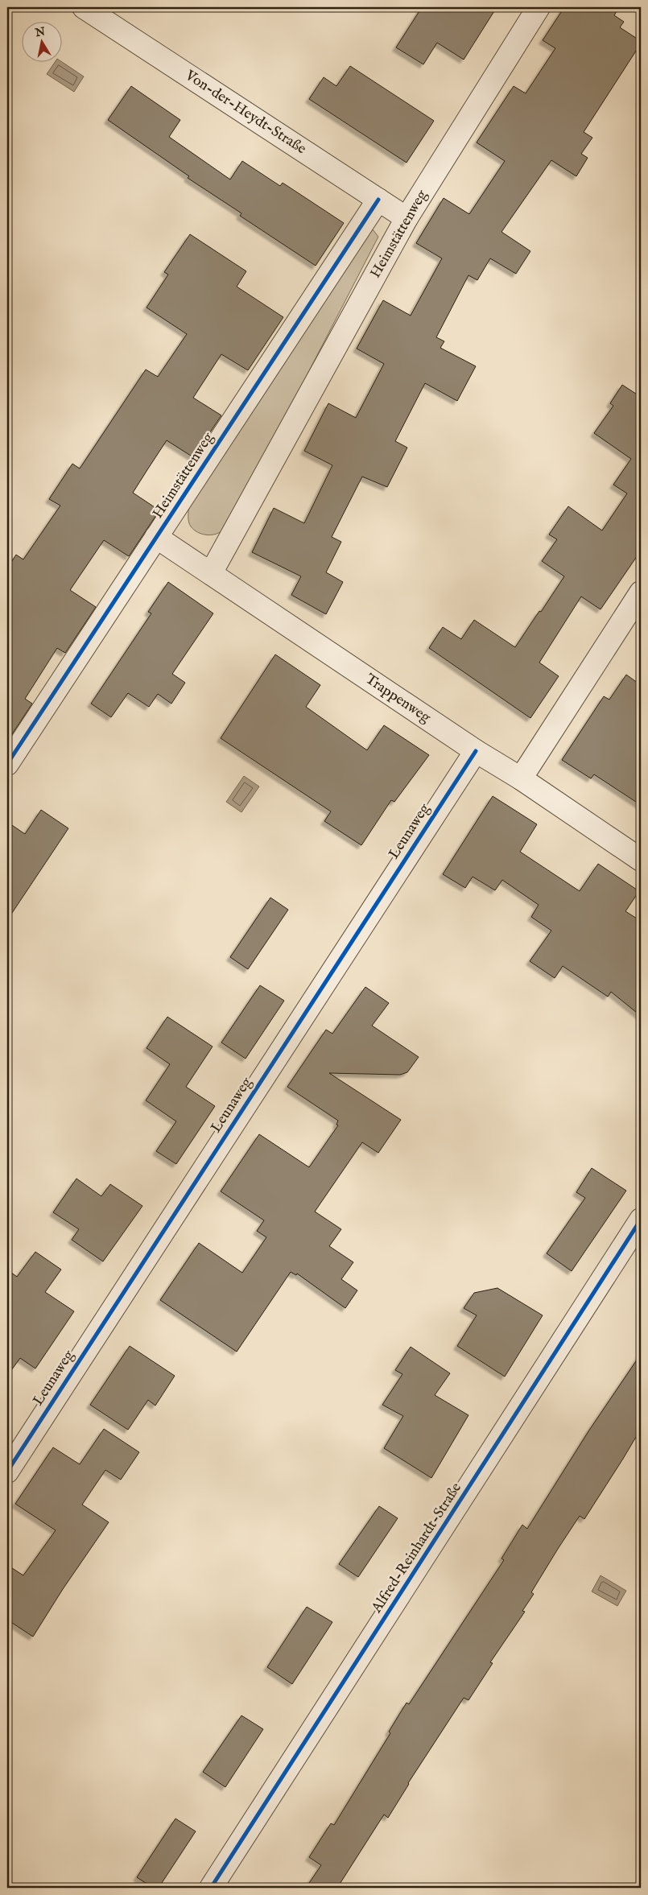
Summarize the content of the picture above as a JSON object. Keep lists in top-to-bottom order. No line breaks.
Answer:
{"streets":{"street":["Von-der-Heydt-Straße","Heimstättenweg","Trappenweg","Leunaweg","Alfred-Reinhardt-Straße"]},"crossings":[["Von-der-Heydt-Straße","Heimstättenweg"],["Heimstättenweg","Trappenweg"],["Trappenweg","Leunaweg"]],"north":"top"}
